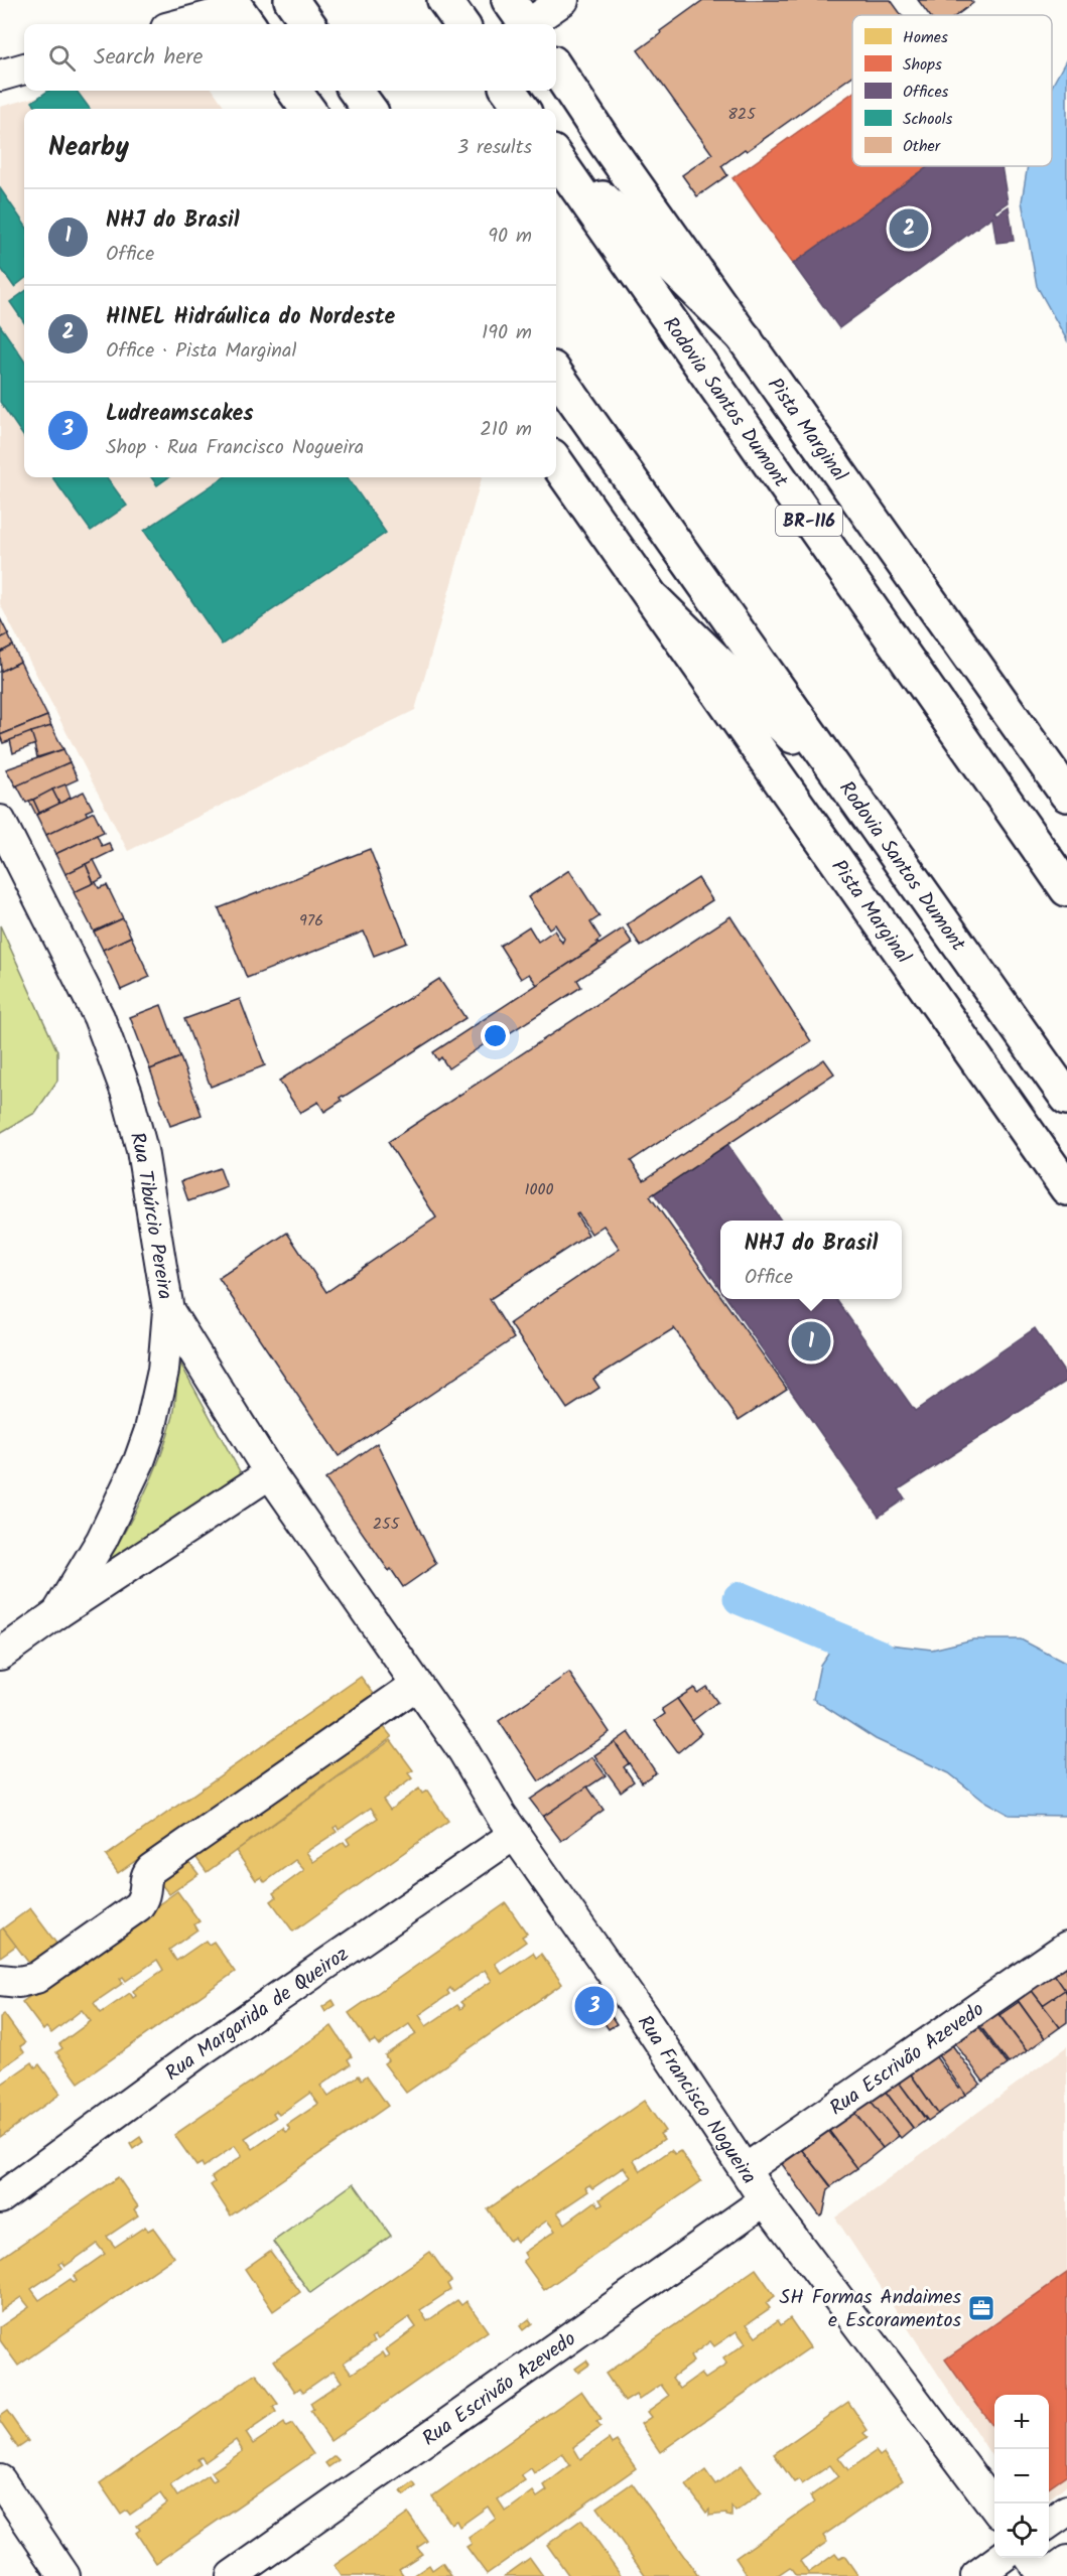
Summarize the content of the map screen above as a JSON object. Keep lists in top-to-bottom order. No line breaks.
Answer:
{"streets":{"main road":["Rodovia Santos Dumont","Pista Marginal","BR-116"],"street":["Rua Tibúrcio Pereira","Rua Margarida de Queiroz","Rua Escrivão Azevedo","Rua Francisco Nogueira"]},"crossings":[["Rua Tibúrcio Pereira","Rua Francisco Nogueira"],["Rua Margarida de Queiroz","Rua Francisco Nogueira"],["Rua Escrivão Azevedo","Rua Francisco Nogueira"]],"places":{"office":["SH Formas Andaimes e Escoramentos"]},"house_numbers":["825","976","1000","255"],"legend":["Homes","Shops","Offices","Schools","Other"],"page":{"search":"Search here","heading":["Nearby","3 results"],"list":[{"mark":"1","name":"NHJ do Brasil","note":"Office","value":"90 m"},{"mark":"2","name":"HINEL Hidráulica do Nordeste","note":"Office · Pista Marginal","value":"190 m"},{"mark":"3","name":"Ludreamscakes","note":"Shop · Rua Francisco Nogueira","value":"210 m"}],"pins":["2","1","3"],"popup":["NHJ do Brasil","Office"],"map_buttons":["+","−"]}}
